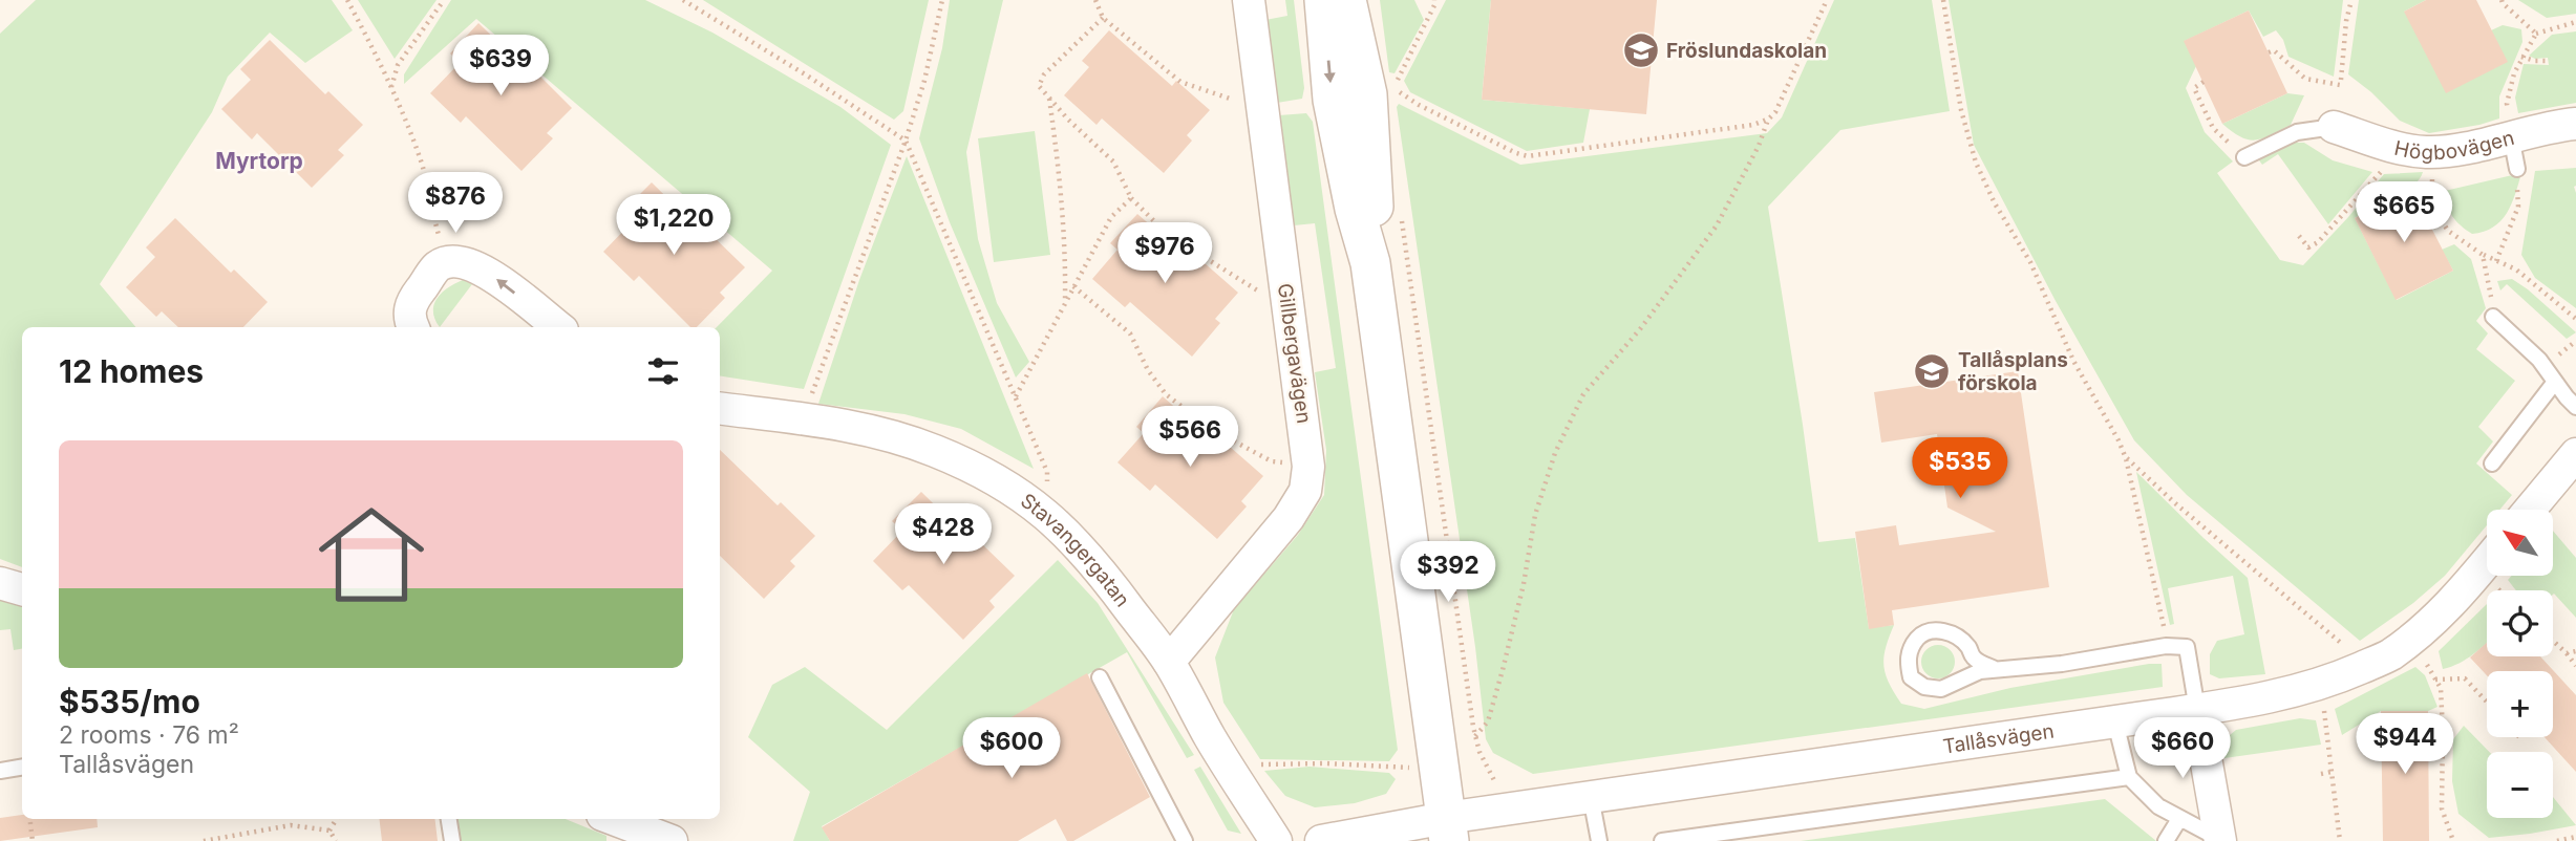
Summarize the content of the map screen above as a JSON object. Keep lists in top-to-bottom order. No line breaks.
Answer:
{"streets":{"street":["Högbovägen","Gillbergavägen","Stavangergatan","Tallåsvägen"]},"crossings":[["Gillbergavägen","Stavangergatan"]],"districts":["Myrtorp"],"places":{"school or university":["Fröslundaskolan","Tallåsplans förskola"]},"north":"top left","page":{"price":["$639","$876","$665","$1,220","$976","$566","$535","$428","$392","$944","$600","$660"],"heading":"12 homes","list":[{"name":"$535/mo","note":"2 rooms · 76 m² · Tallåsvägen"}],"map_buttons":["+","−"]}}
